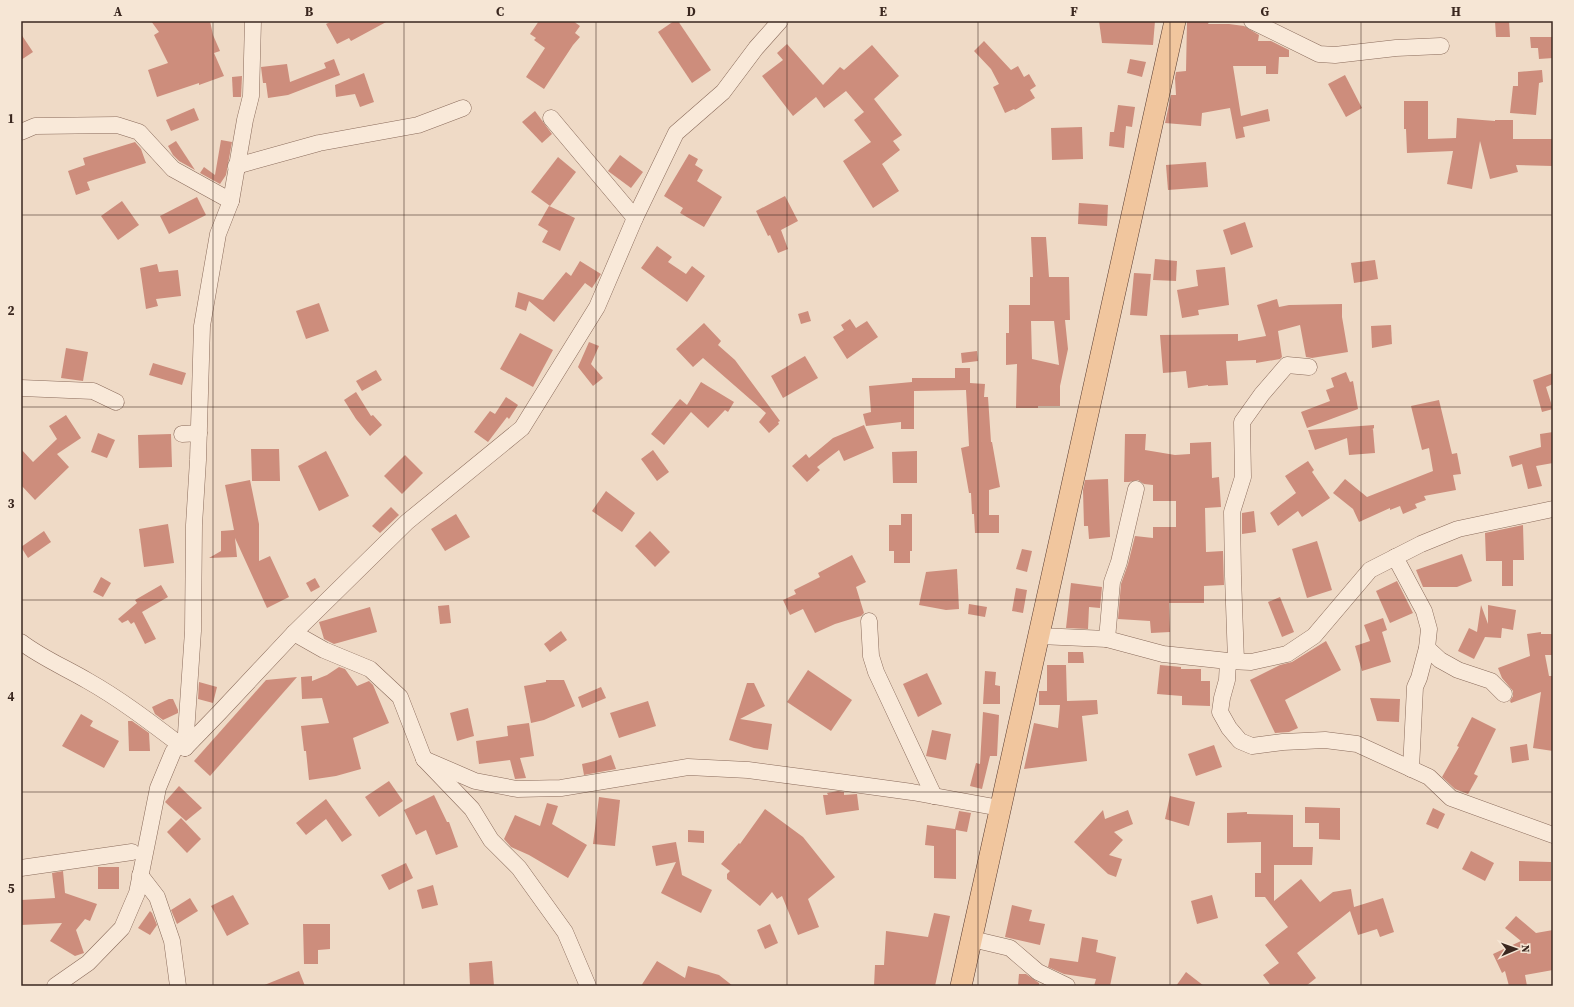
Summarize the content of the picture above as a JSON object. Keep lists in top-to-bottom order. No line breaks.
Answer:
{"north":"right","grid":{"columns":["A","B","C","D","E","F","G","H"],"rows":["1","2","3","4","5"]}}
